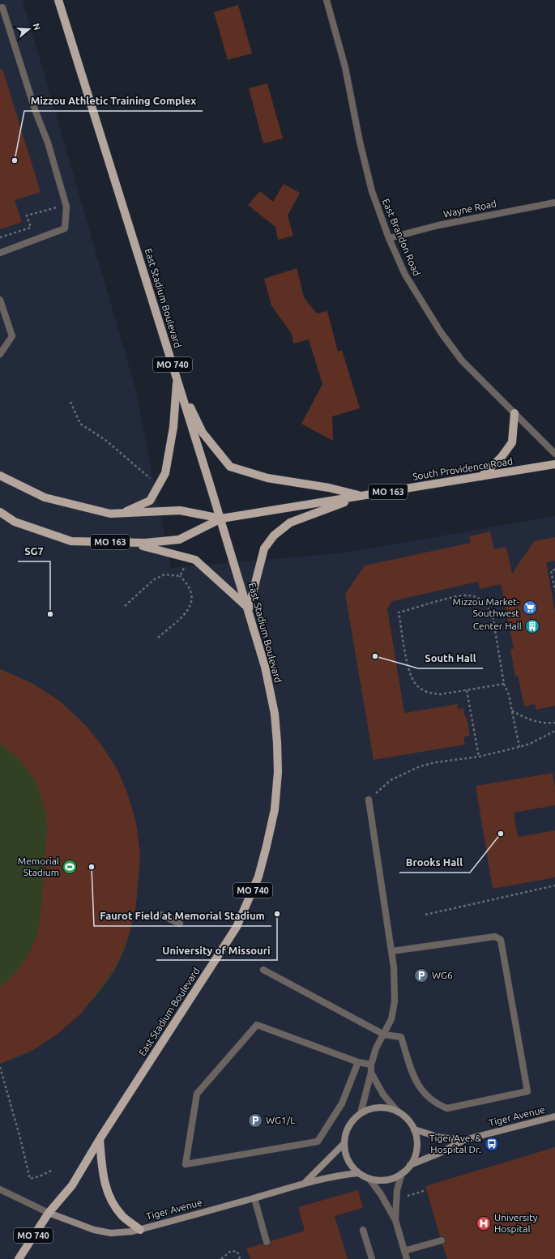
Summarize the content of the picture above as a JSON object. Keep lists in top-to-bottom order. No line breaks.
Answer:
{"streets":{"main road":["East Stadium Boulevard","MO 740","South Providence Road","MO 163"],"street":["Wayne Road","East Brandon Road","Tiger Avenue"]},"crossings":[["Wayne Road","East Brandon Road"],["East Stadium Boulevard","South Providence Road"],["East Stadium Boulevard","Tiger Avenue"]],"places":{"other":["Mizzou Athletic Training Complex","SG7","South Hall","Brooks Hall","Faurot Field at Memorial Stadium","University of Missouri"],"supermarket":["Mizzou Market- Southwest"],"building":["Center Hall"],"sports":["Memorial Stadium"],"parking":["WG6","WG1/L"],"bus stop":["Tiger Ave. & Hospital Dr."],"hospital":["University Hospital"]},"north":"right"}
